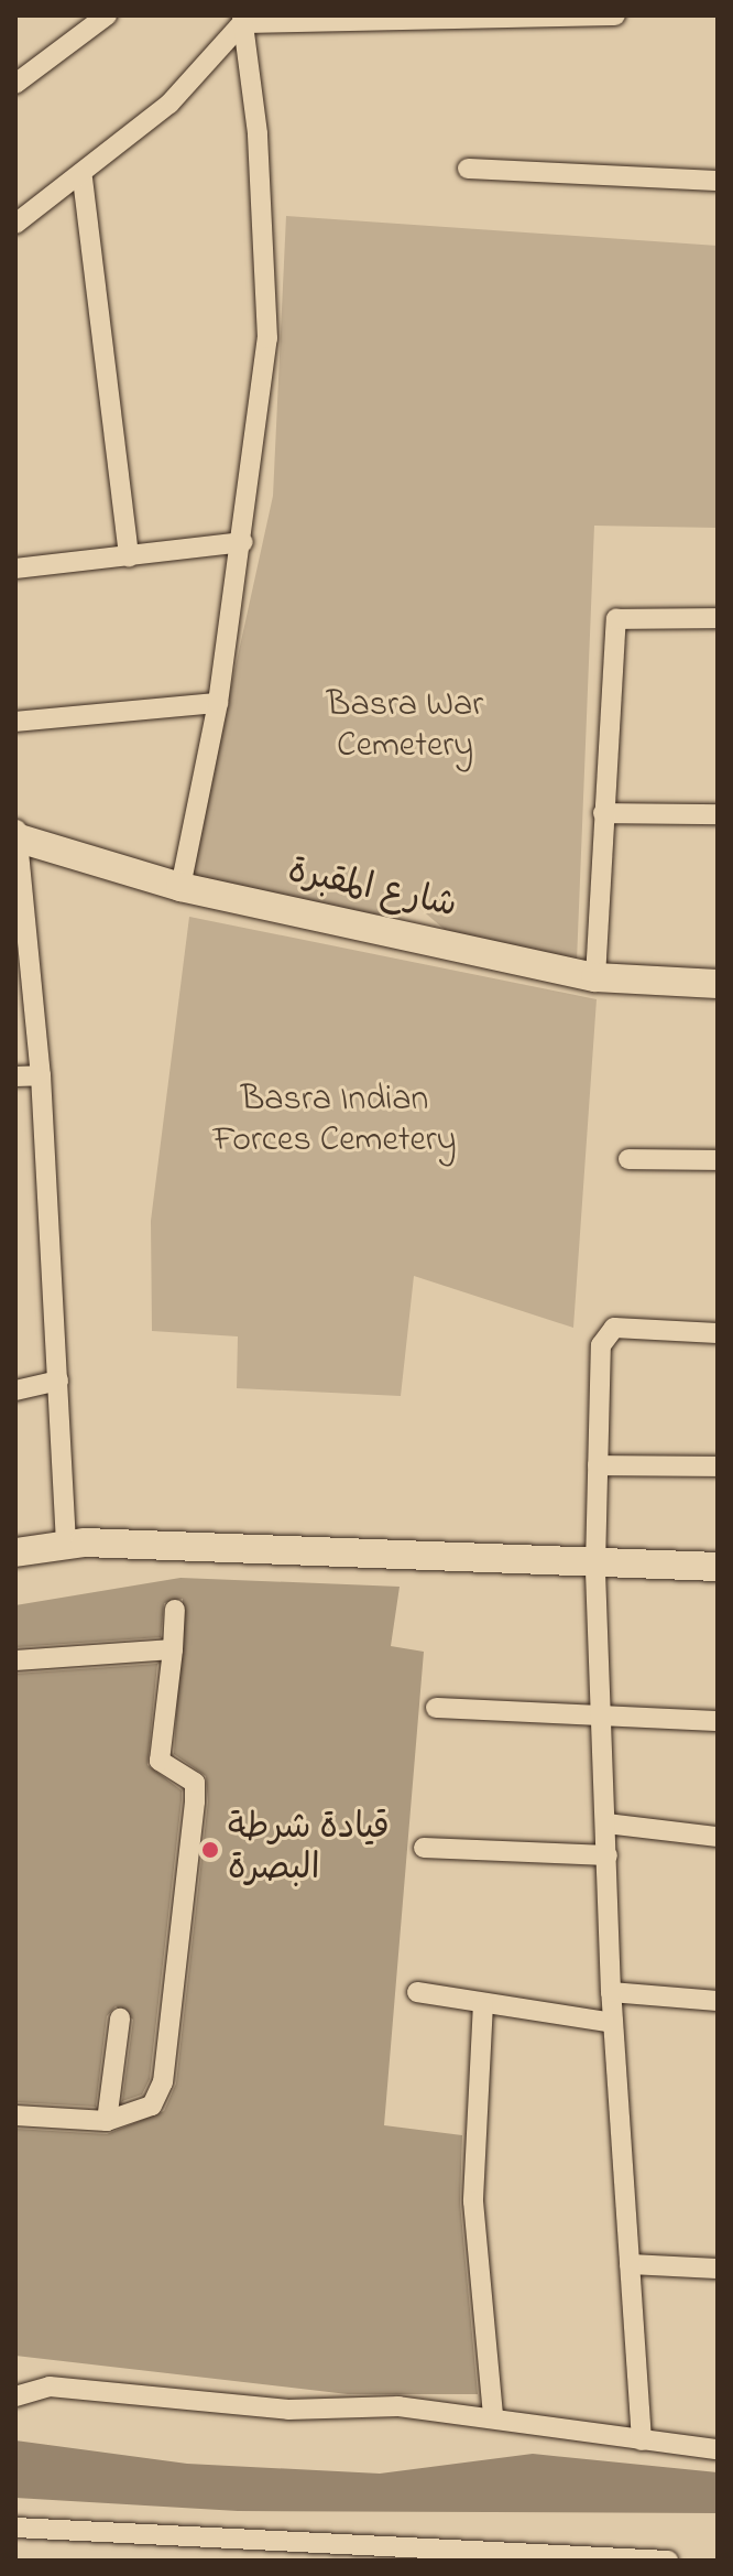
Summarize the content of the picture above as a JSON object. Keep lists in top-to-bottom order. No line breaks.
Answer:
{"streets":{"main road":["شارع المقبرة"]},"parks":["Basra War Cemetery","Basra Indian Forces Cemetery"],"places":["قيادة شرطة البصرة"]}
